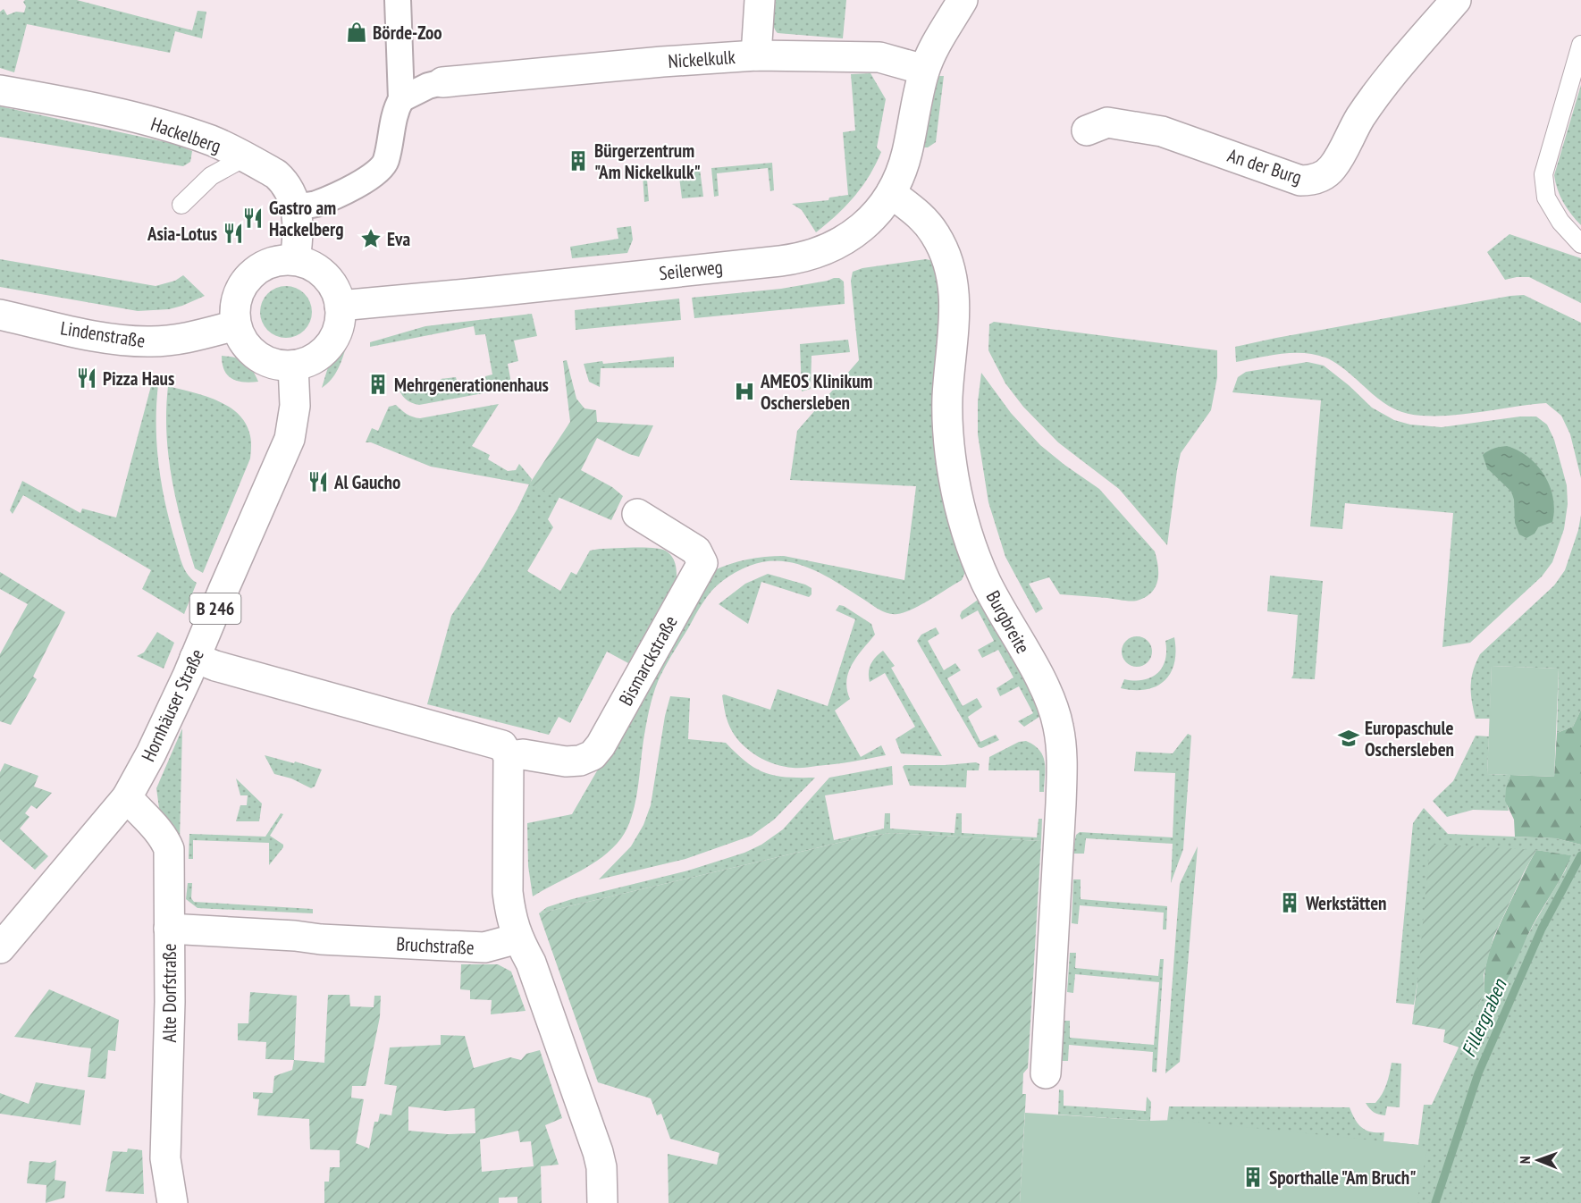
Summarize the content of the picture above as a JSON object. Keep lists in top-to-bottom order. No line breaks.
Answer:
{"streets":{"street":["Nickelkulk","Hackelberg","An der Burg","Seilerweg","Lindenstraße","B 246","Burgbreite","Bismarckstraße","Hornhäuser Straße","Bruchstraße","Alte Dorfstraße"]},"crossings":[["Nickelkulk","Seilerweg"],["Hackelberg","Seilerweg"],["Hackelberg","Lindenstraße"],["Hackelberg","Hornhäuser Straße"],["Seilerweg","Lindenstraße"],["Seilerweg","Burgbreite"],["Seilerweg","Hornhäuser Straße"],["Lindenstraße","Hornhäuser Straße"],["Hornhäuser Straße","Alte Dorfstraße"],["Bruchstraße","Alte Dorfstraße"]],"water":["Fillergraben"],"places":{"shop":["Börde-Zoo"],"building":["Bürgerzentrum \"Am Nickelkulk\"","Mehrgenerationenhaus","Werkstätten","Sporthalle \"Am Bruch\""],"restaurant":["Gastro am Hackelberg","Asia-Lotus","Pizza Haus","Al Gaucho"],"place":["Eva"],"hospital":["AMEOS Klinikum Oschersleben"],"school or university":["Europaschule Oschersleben"]},"north":"left"}
